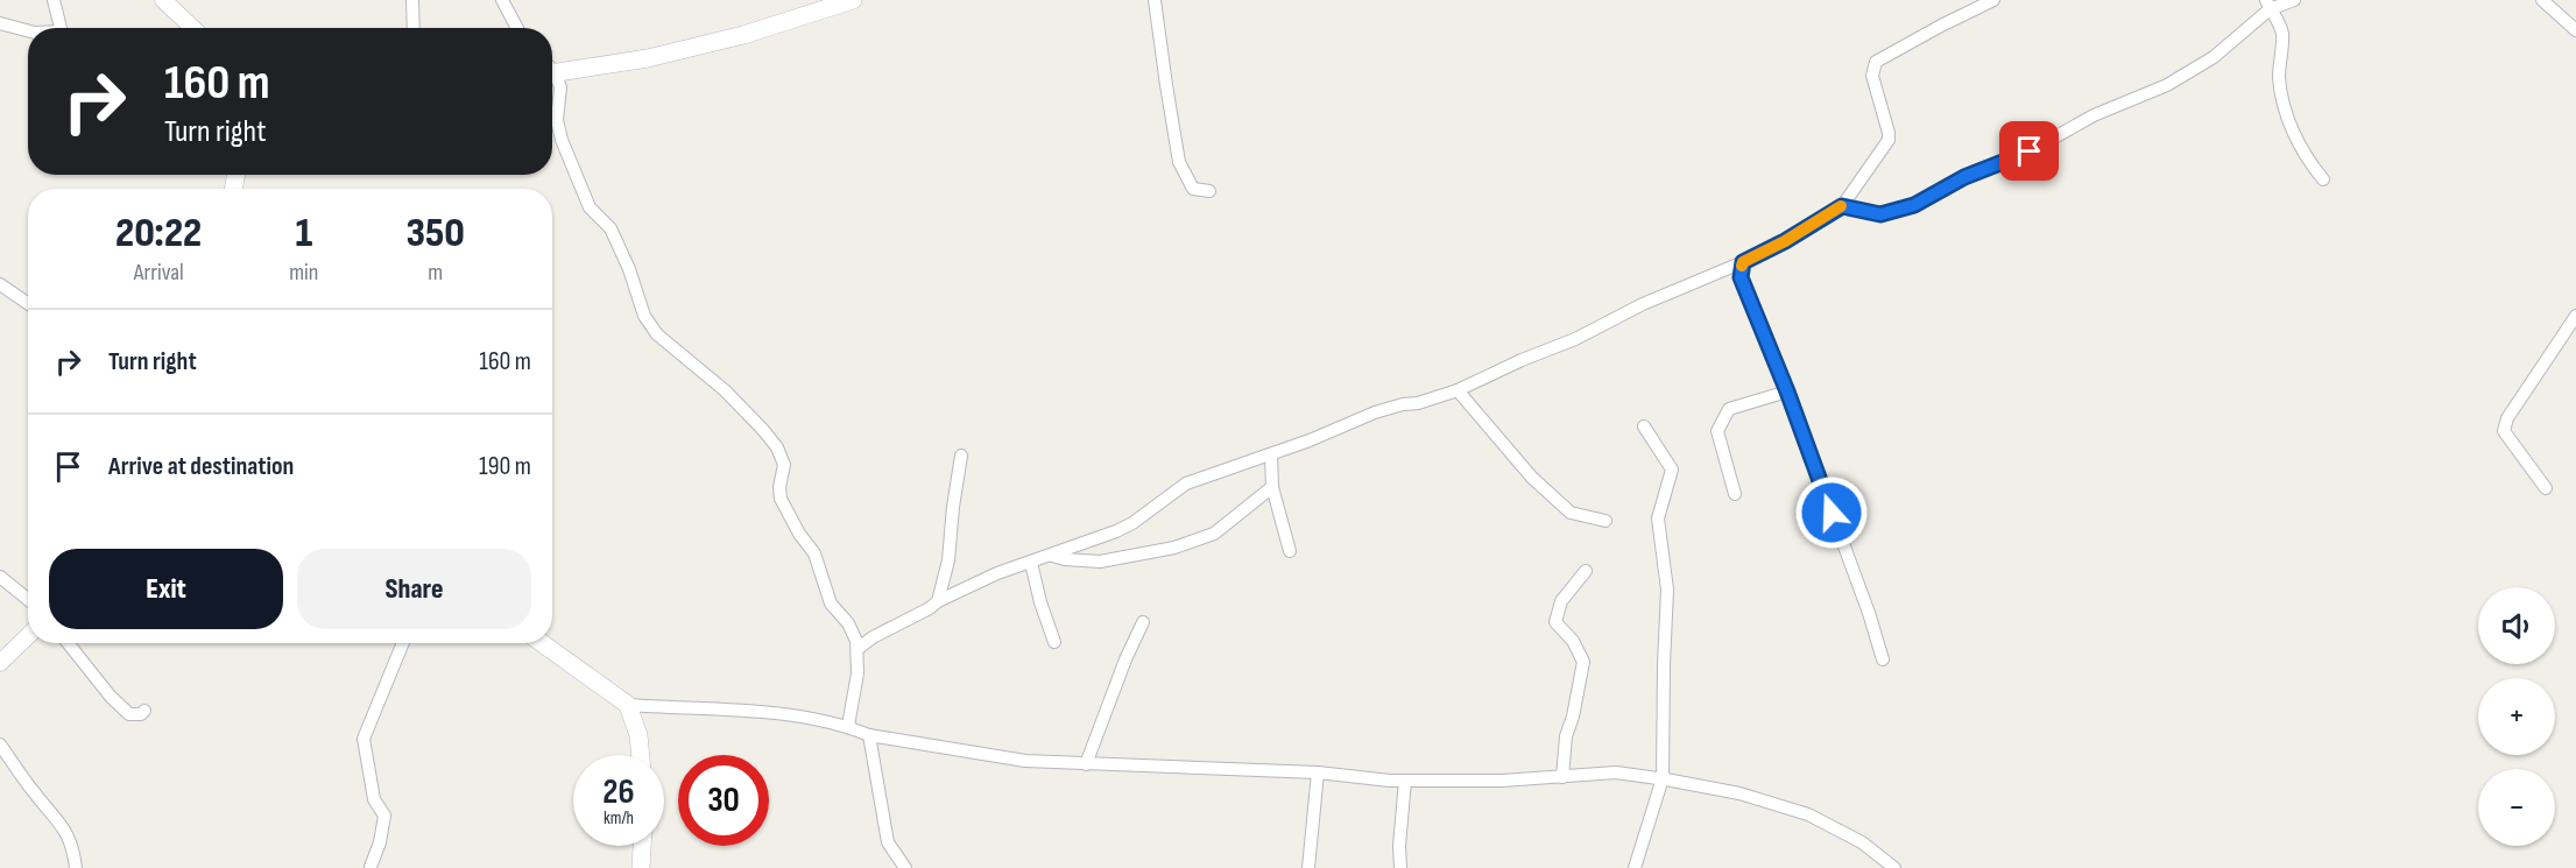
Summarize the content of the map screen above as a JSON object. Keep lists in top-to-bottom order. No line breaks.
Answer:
{"page":{"turn":["160 m","Turn right"],"eta":["20:22","Arrival","1","min","350","m"],"list":[{"name":"Turn right","value":"160 m"},{"name":"Arrive at destination","value":"190 m"}],"buttons":["Exit","Share"],"map_buttons":["+","−"],"speed":"26 km/h","limit":"30"}}
